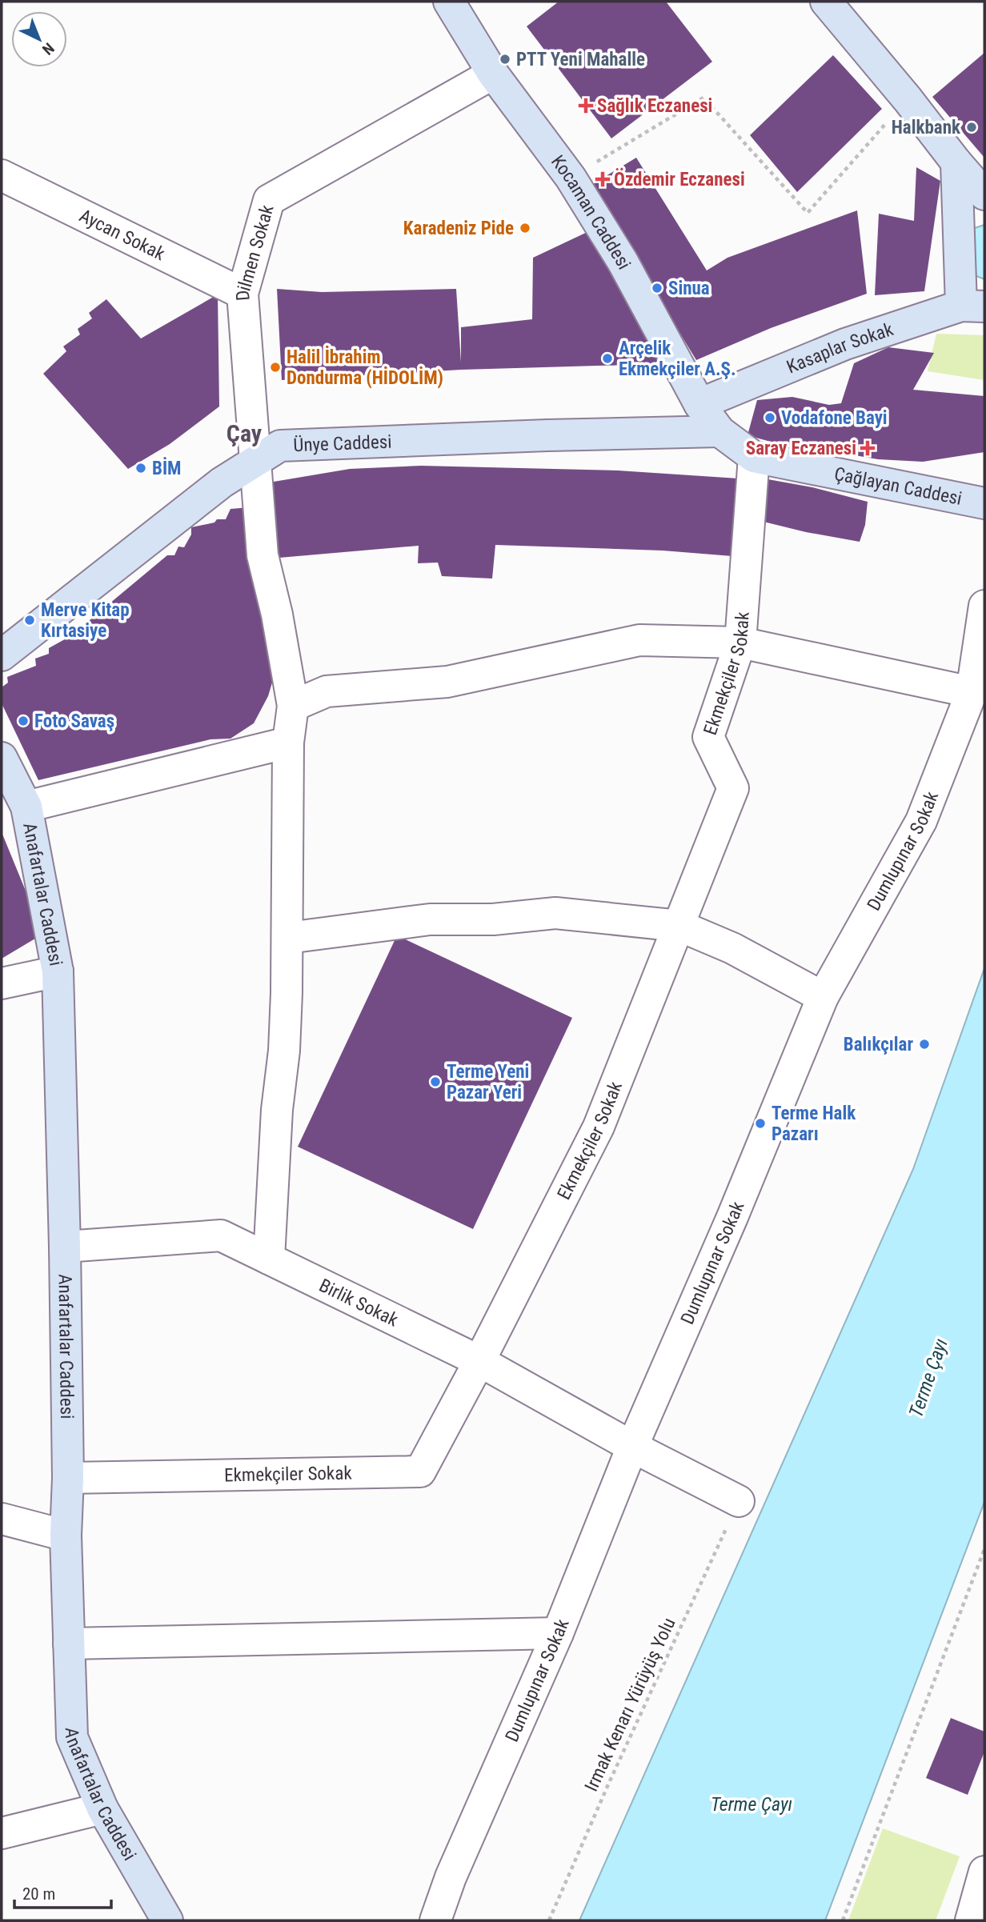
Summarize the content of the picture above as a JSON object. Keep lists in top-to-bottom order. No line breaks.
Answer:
{"streets":{"main road":["Kocaman Caddesi","Kasaplar Sokak","Ünye Caddesi","Çağlayan Caddesi","Anafartalar Caddesi"],"street":["Aycan Sokak","Dilmen Sokak","Ekmekçiler Sokak","Dumlupınar Sokak","Birlik Sokak"],"path":["Irmak Kenarı Yürüyüş Yolu"]},"crossings":[["Kocaman Caddesi","Dilmen Sokak"],["Kocaman Caddesi","Kasaplar Sokak"],["Kocaman Caddesi","Ünye Caddesi"],["Kocaman Caddesi","Çağlayan Caddesi"],["Aycan Sokak","Dilmen Sokak"],["Dilmen Sokak","Ünye Caddesi"],["Dilmen Sokak","Birlik Sokak"],["Ünye Caddesi","Çağlayan Caddesi"],["Çağlayan Caddesi","Ekmekçiler Sokak"],["Ekmekçiler Sokak","Anafartalar Caddesi"],["Ekmekçiler Sokak","Birlik Sokak"],["Dumlupınar Sokak","Birlik Sokak"],["Anafartalar Caddesi","Birlik Sokak"],["Birlik Sokak","Irmak Kenarı Yürüyüş Yolu"]],"districts":["Çay"],"water":["Terme Çayı"],"places":{"other":["PTT Yeni Mahalle","Halkbank","Karadeniz Pide","Sinua","Arçelik Ekmekçiler A.Ş.","Halil İbrahim Dondurma (HİDOLİM)","Vodafone Bayi","BİM","Merve Kitap Kırtasiye","Foto Savaş","Balıkçılar","Terme Yeni Pazar Yeri","Terme Halk Pazarı"],"health":["Sağlık Eczanesi","Özdemir Eczanesi","Saray Eczanesi"]},"scale_bar":"20 m","north":"bottom right"}
